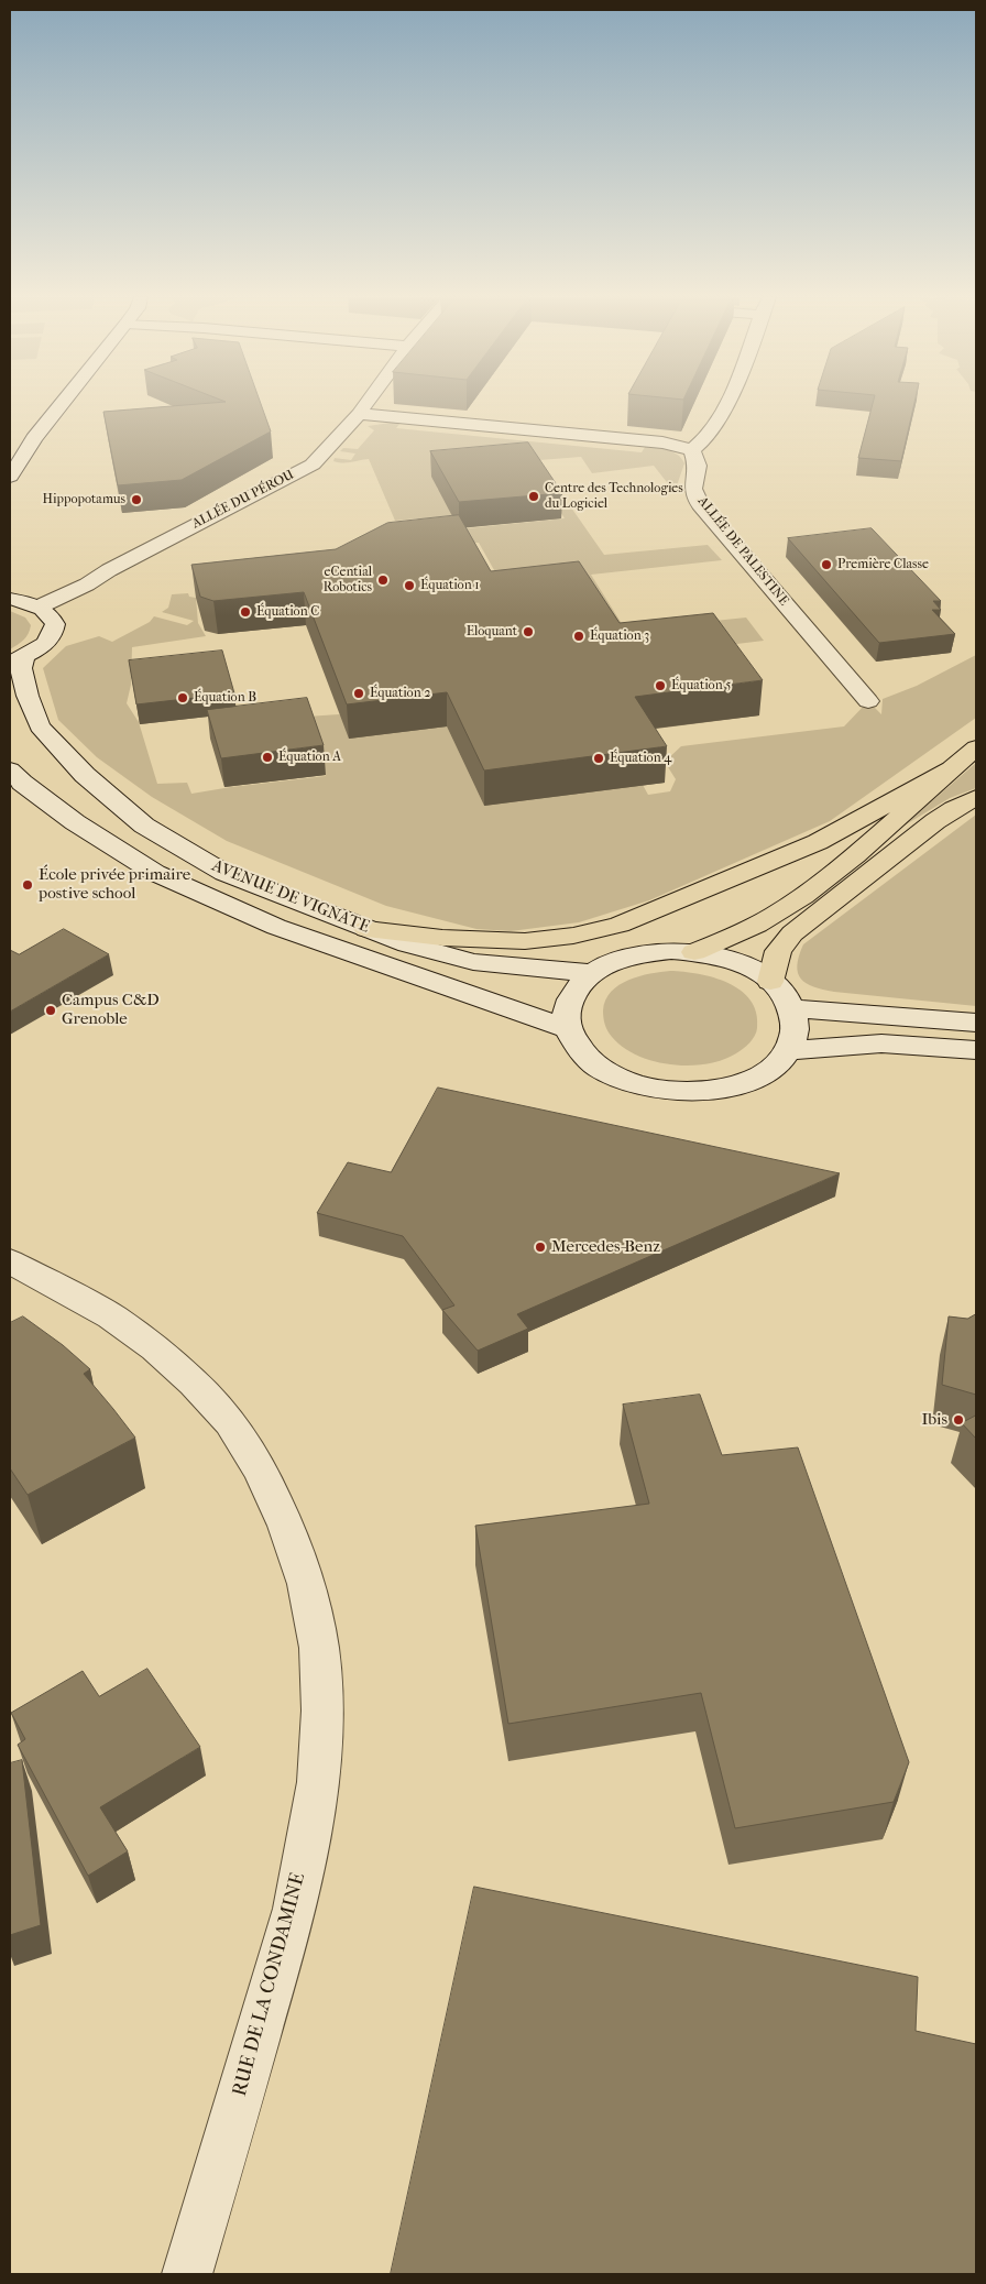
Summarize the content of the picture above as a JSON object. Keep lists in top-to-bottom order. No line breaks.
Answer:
{"streets":{"street":["ALLÉE DU PÉROU","ALLÉE DE PALESTINE","AVENUE DE VIGNATE","RUE DE LA CONDAMINE"]},"places":["Centre des Technologies du Logiciel","Hippopotamus","Première Classe","eCential Robotics","Équation 1","Équation C","Eloquant","Équation 3","Équation 5","Équation 2","Équation B","Équation A","Équation 4","École privée primaire postive school","Campus C&D Grenoble","Mercedes-Benz","Ibis"]}
